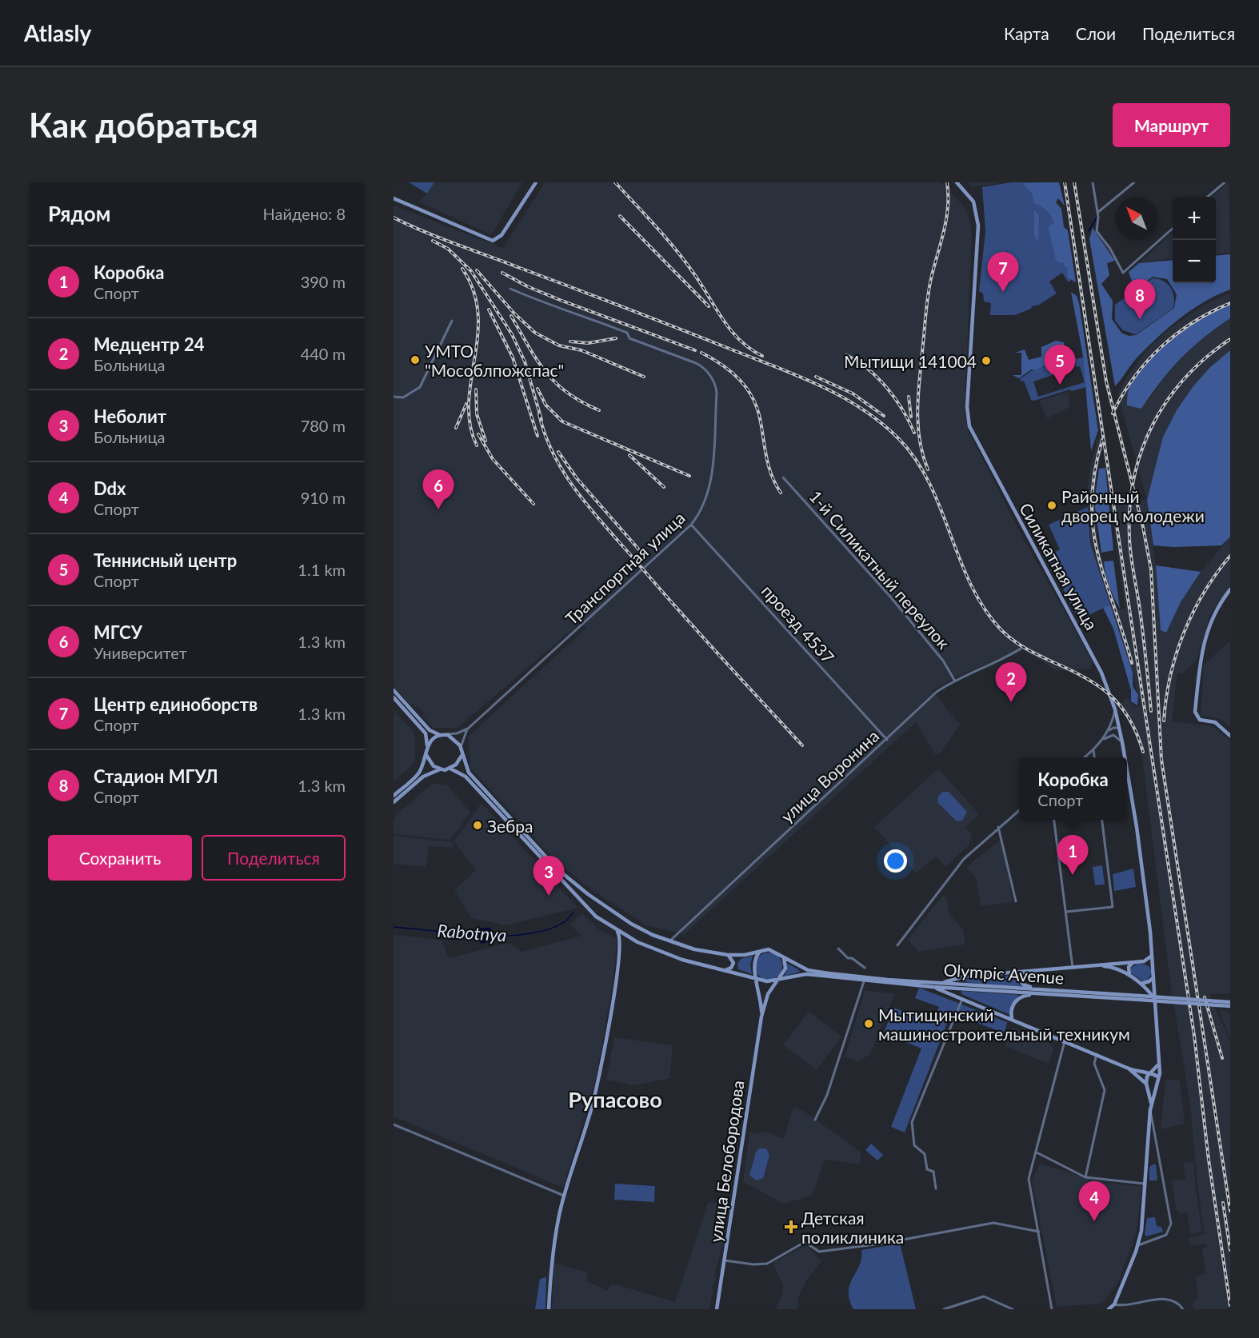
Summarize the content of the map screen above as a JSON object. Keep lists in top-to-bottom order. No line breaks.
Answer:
{"streets":{"main road":["Силикатная улица","Olympic Avenue","улица Белобородова"],"street":["Транспортная улица","1-й Силикатный переулок","проезд 4537","улица Воронина"]},"crossings":[["Транспортная улица","проезд 4537"],["Транспортная улица","Olympic Avenue"],["1-й Силикатный переулок","улица Воронина"],["проезд 4537","улица Воронина"],["улица Воронина","Olympic Avenue"]],"districts":["Рупасово"],"water":["Rabotnya"],"places":{"other":["УМТО \"Мособлпожспас\"","Мытищи 141004","Районный дворец молодежи","Зебра","Мытищинский машиностроительный техникум"],"health":["Детская поликлиника"]},"north":"top left","page":{"header":"Atlasly","nav":["Карта","Слои","Поделиться"],"buttons":["Маршрут",["Сохранить","Поделиться"]],"title":"Как добраться","heading":["Рядом","Найдено: 8"],"map_buttons":["+","−"],"list":[{"mark":"1","name":"Коробка","note":"Спорт","value":"390 m"},{"mark":"2","name":"Медцентр 24","note":"Больница","value":"440 m"},{"mark":"3","name":"Неболит","note":"Больница","value":"780 m"},{"mark":"4","name":"Ddx","note":"Спорт","value":"910 m"},{"mark":"5","name":"Теннисный центр","note":"Спорт","value":"1.1 km"},{"mark":"6","name":"МГСУ","note":"Университет","value":"1.3 km"},{"mark":"7","name":"Центр единоборств","note":"Спорт","value":"1.3 km"},{"mark":"8","name":"Стадион МГУЛ","note":"Спорт","value":"1.3 km"}],"pins":["7","8","5","6","2","1","3","4"],"popup":["Коробка","Спорт"]}}
